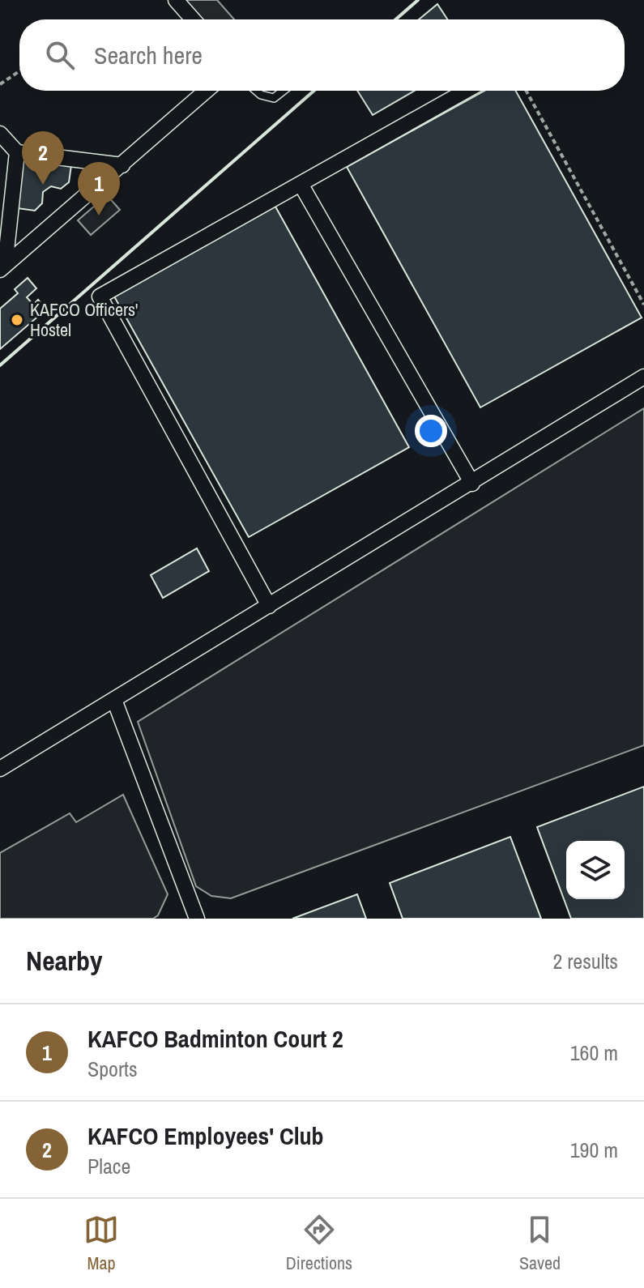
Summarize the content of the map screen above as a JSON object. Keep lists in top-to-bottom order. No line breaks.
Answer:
{"places":["KAFCO Officers' Hostel"],"page":{"search":"Search here","pins":["2","1"],"heading":["Nearby","2 results"],"list":[{"mark":"1","name":"KAFCO Badminton Court 2","note":"Sports","value":"160 m"},{"mark":"2","name":"KAFCO Employees' Club","note":"Place","value":"190 m"}],"nav":["Map","Directions","Saved"]}}
